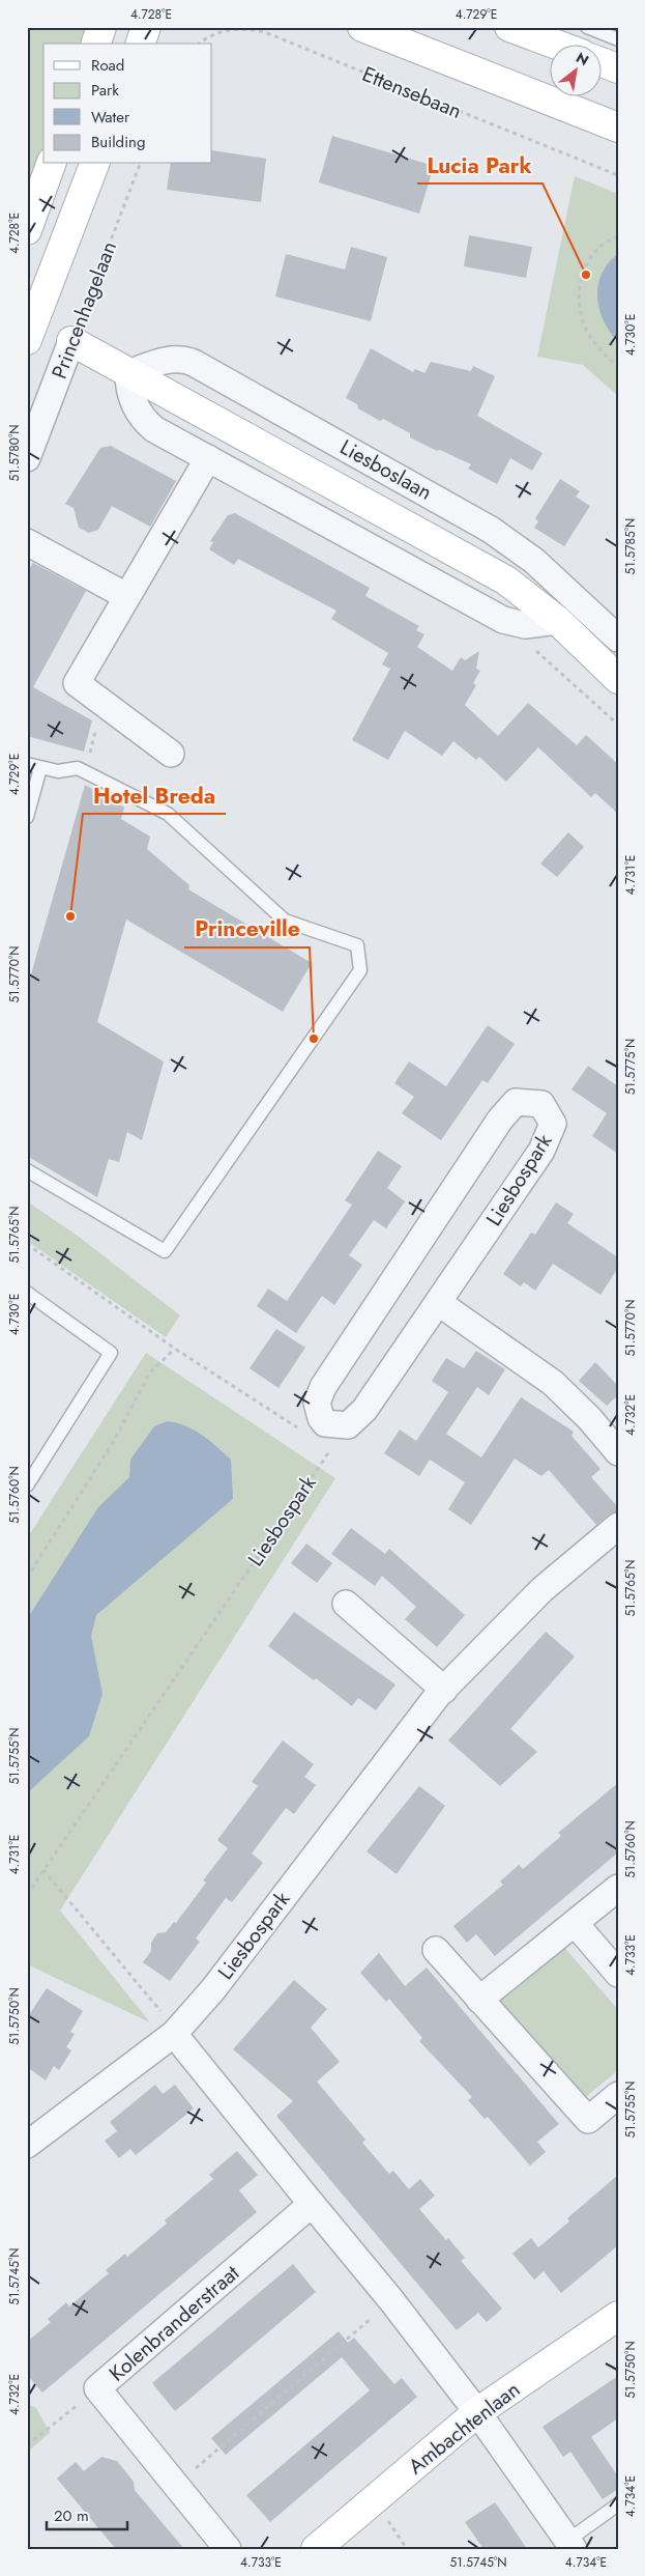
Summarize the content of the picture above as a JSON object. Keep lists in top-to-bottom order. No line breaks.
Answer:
{"streets":{"street":["Ettensebaan","Princenhagelaan","Liesboslaan","Liesbospark","Kolenbranderstraat","Ambachtenlaan"]},"crossings":[["Princenhagelaan","Liesboslaan"]],"places":["Lucia Park","Hotel Breda","Princeville"],"legend":["Road","Park","Water","Building"],"scale_bar":"20 m","north":"top right","coordinates":["4.728°E","4.729°E","4.730°E","51.5780°N","51.5785°N","4.731°E","51.5770°N","51.5775°N","51.5765°N","4.732°E","51.5760°N","51.5755°N","4.733°E","51.5750°N","51.5745°N","4.734°E"]}
